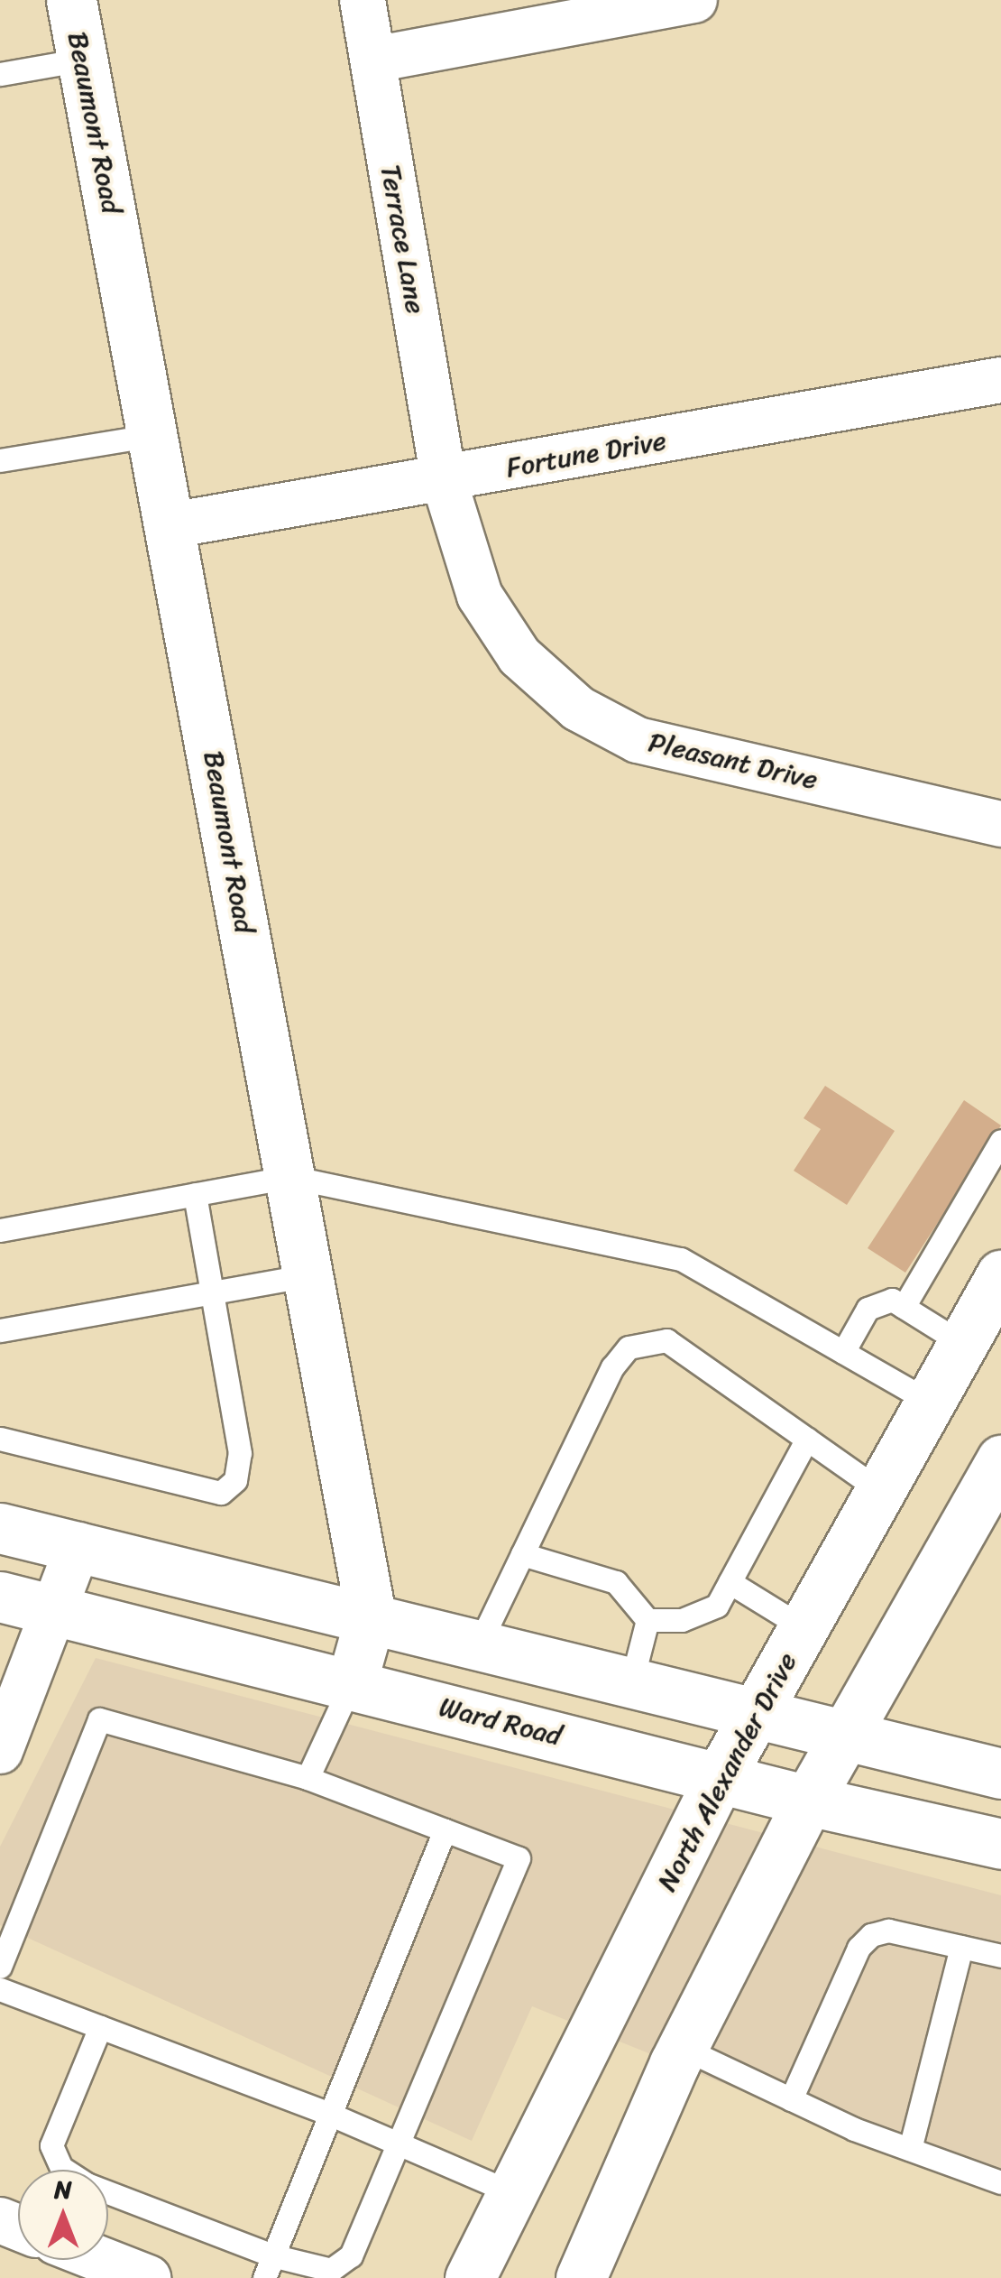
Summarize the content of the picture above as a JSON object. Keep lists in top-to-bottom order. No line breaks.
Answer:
{"streets":{"street":["Beaumont Road","Terrace Lane","Fortune Drive","Pleasant Drive","Ward Road","North Alexander Drive"]},"crossings":[["Beaumont Road","Fortune Drive"],["Beaumont Road","Ward Road"],["Terrace Lane","Fortune Drive"],["Terrace Lane","Pleasant Drive"],["Fortune Drive","Pleasant Drive"],["Ward Road","North Alexander Drive"]],"north":"top"}
